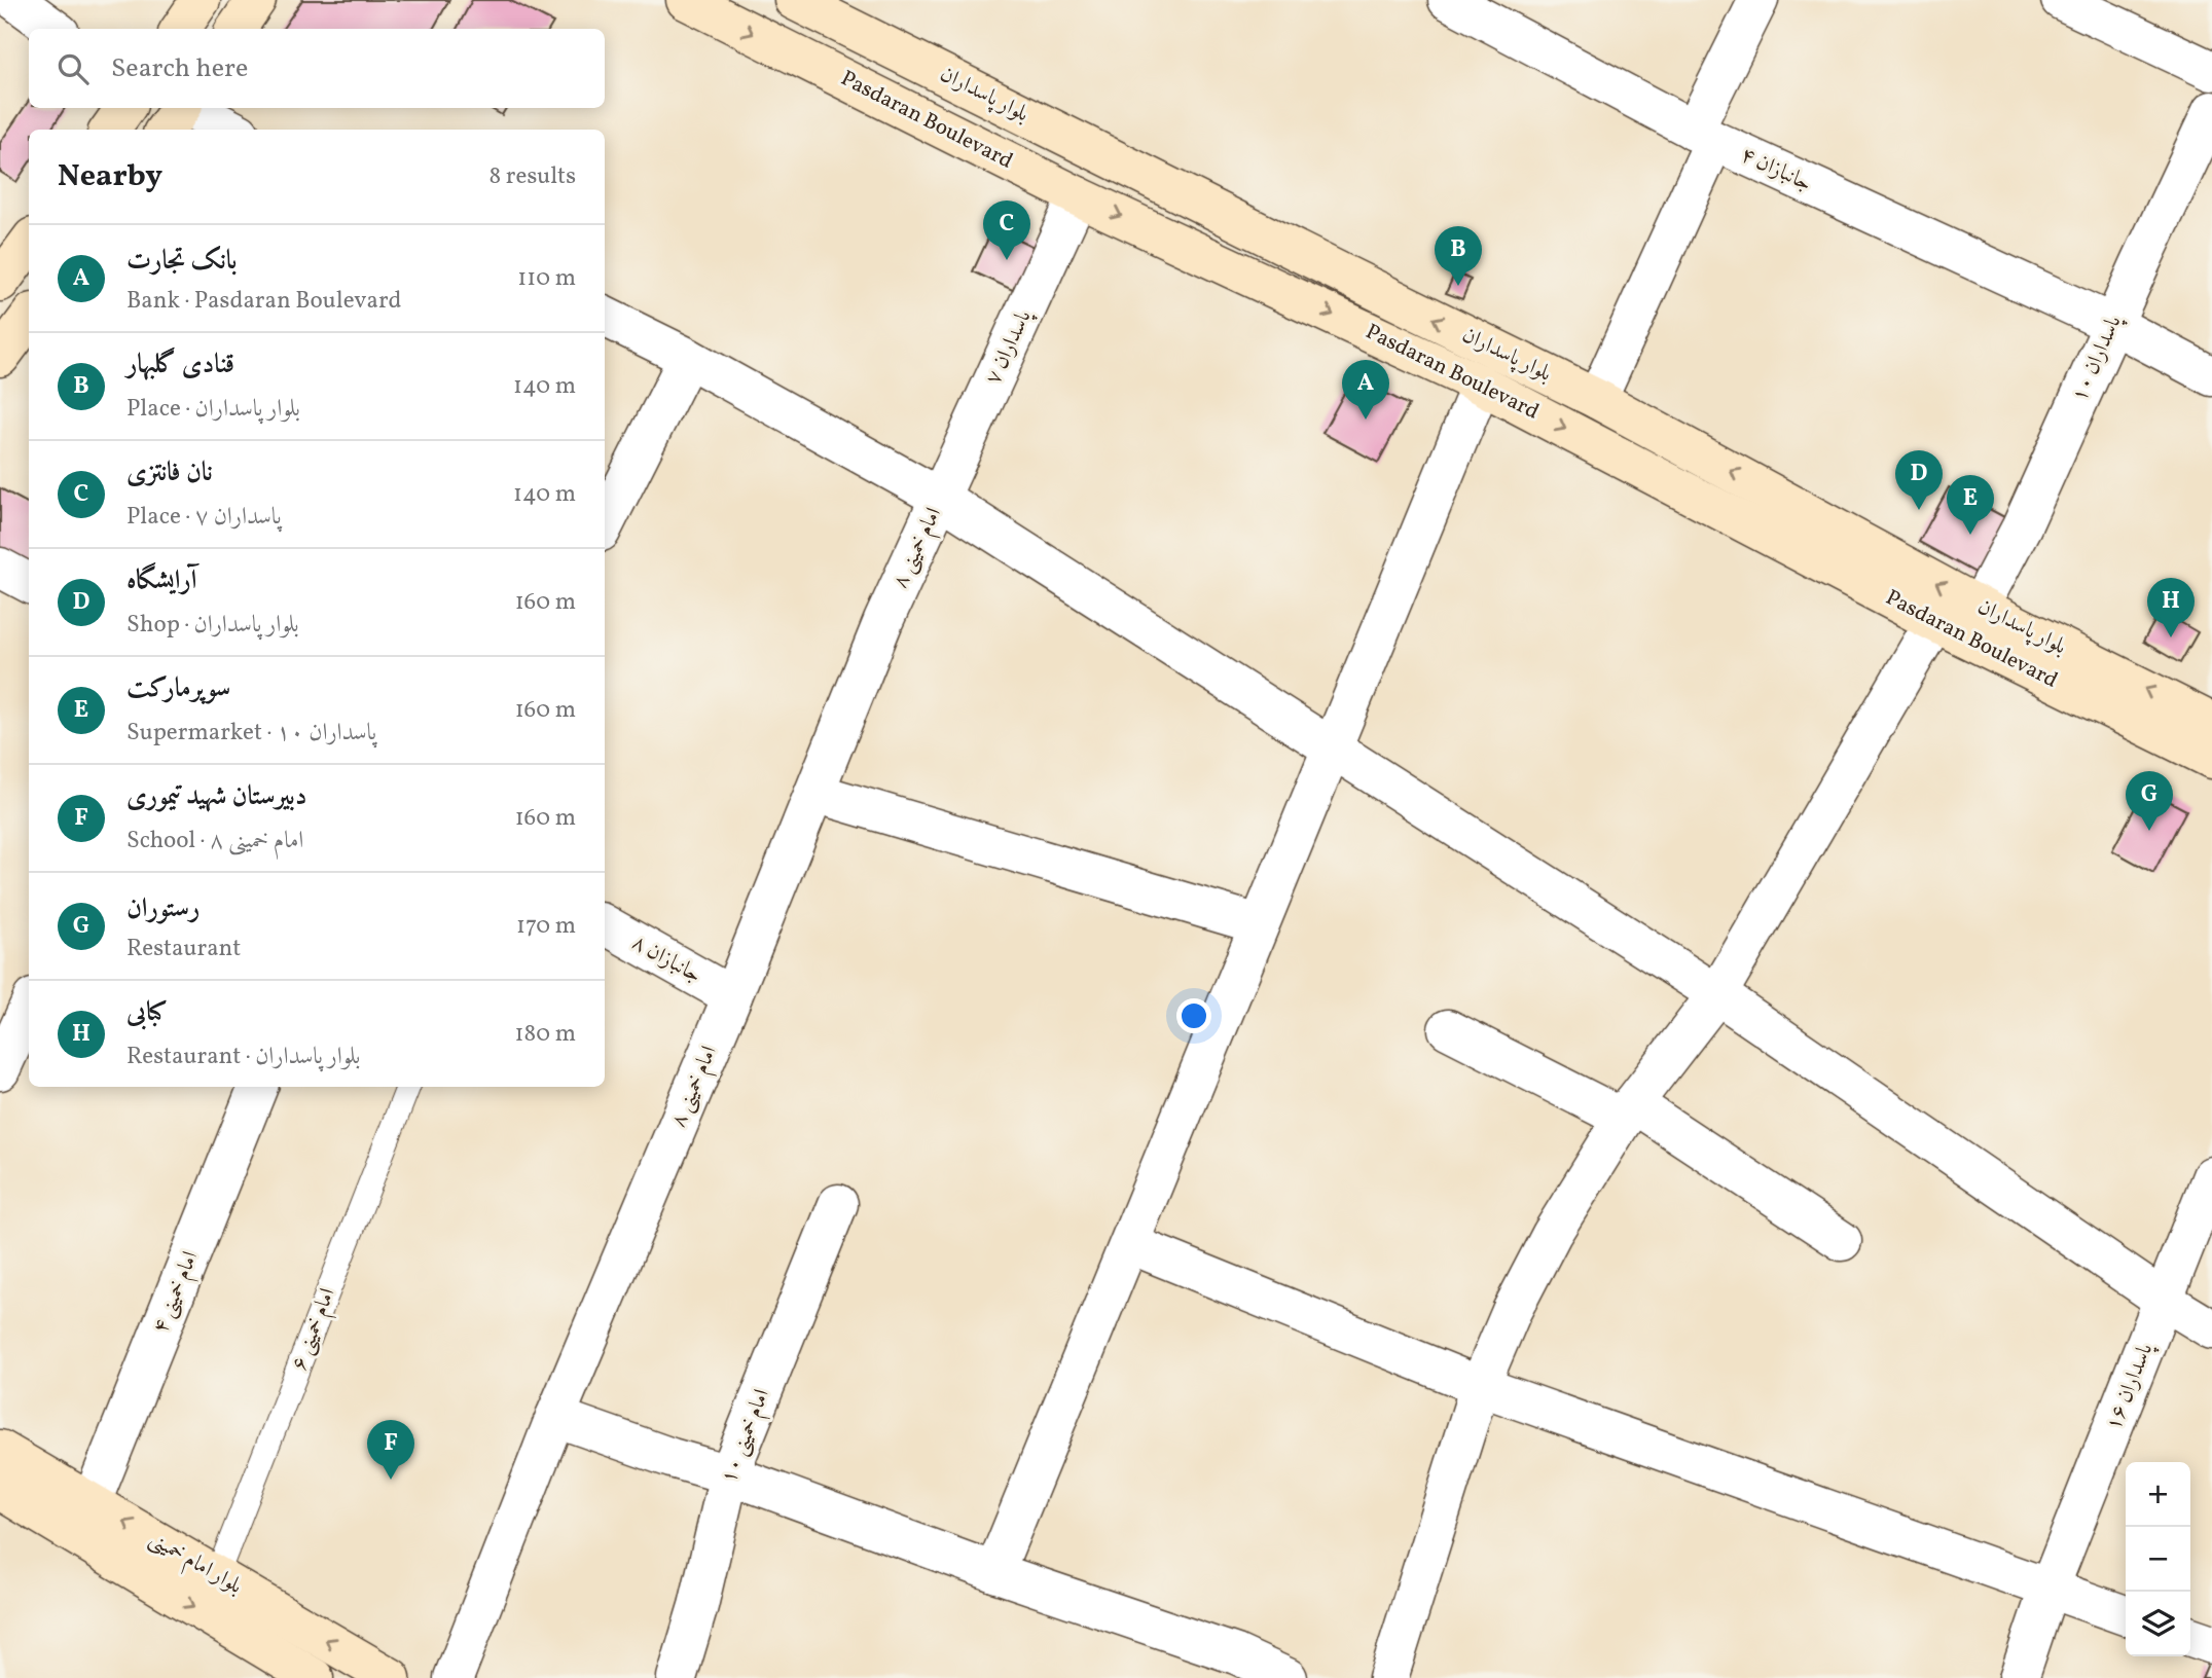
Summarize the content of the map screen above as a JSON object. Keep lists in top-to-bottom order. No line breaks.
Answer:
{"streets":{"main road":["بلوار پاسداران","Pasdaran Boulevard","بلوار امام خمینی"],"street":["جانبازان ۴","پاسداران ۷","پاسداران ۱۰","امام خمینی ۸","جانبازان ۸","امام خمینی ۴","پاسداران ۱۶","امام خمینی ۱۰"],"lane":["امام خمینی ۶"]},"crossings":[["بلوار پاسداران","پاسداران ۱۰"],["Pasdaran Boulevard","پاسداران ۷"],["جانبازان ۴","پاسداران ۱۰"],["پاسداران ۷","امام خمینی ۸"],["امام خمینی ۸","جانبازان ۸"],["امام خمینی ۴","بلوار امام خمینی"],["امام خمینی ۶","بلوار امام خمینی"]],"one_way":["بلوار پاسداران","Pasdaran Boulevard"],"page":{"search":"Search here","heading":["Nearby","8 results"],"pins":["C","B","A","D","E","H","G","F"],"list":[{"mark":"A","name":"بانک تجارت","note":"Bank · Pasdaran Boulevard","value":"110 m"},{"mark":"B","name":"قنادی گلبهار","note":"Place · بلوار پاسداران","value":"140 m"},{"mark":"C","name":"نان فانتزی","note":"Place · پاسداران ۷","value":"140 m"},{"mark":"D","name":"آرایشگاه","note":"Shop · بلوار پاسداران","value":"160 m"},{"mark":"E","name":"سوپرمارکت","note":"Supermarket · پاسداران ۱۰","value":"160 m"},{"mark":"F","name":"دبیرستان شهید تیموری","note":"School · امام خمینی ۸","value":"160 m"},{"mark":"G","name":"رستوران","note":"Restaurant","value":"170 m"},{"mark":"H","name":"کبابی","note":"Restaurant · بلوار پاسداران","value":"180 m"}],"map_buttons":["+","−"]}}
